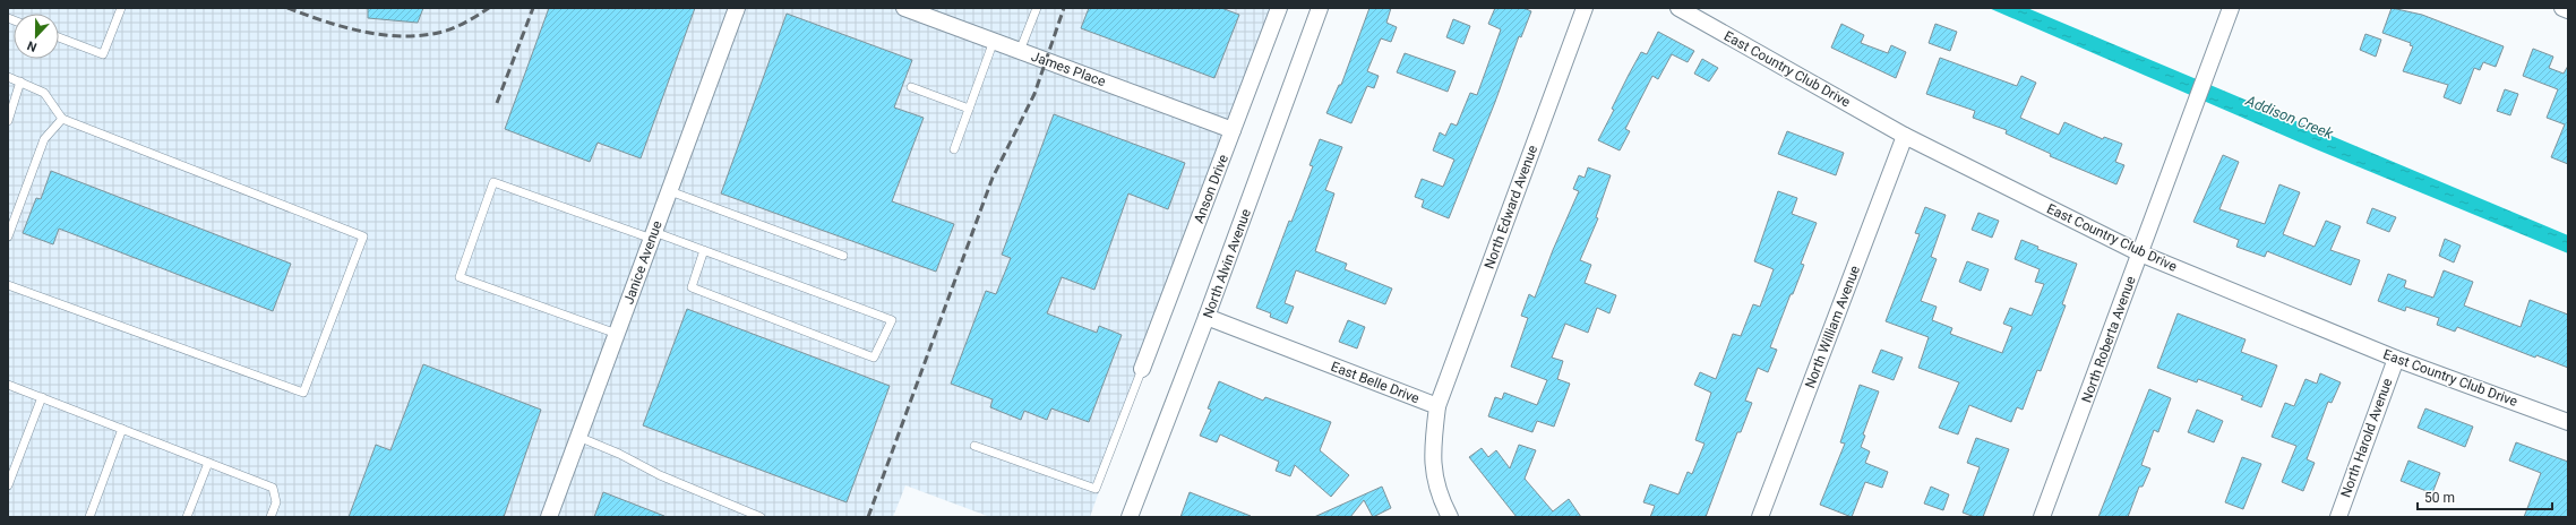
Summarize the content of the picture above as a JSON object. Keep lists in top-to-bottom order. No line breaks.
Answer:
{"streets":{"street":["James Place","East Country Club Drive","Anson Drive","North Edward Avenue","Janice Avenue","North Alvin Avenue","North William Avenue","North Roberta Avenue","East Belle Drive","North Harold Avenue"]},"crossings":[["James Place","Anson Drive"],["East Country Club Drive","North William Avenue"],["East Country Club Drive","North Roberta Avenue"],["East Country Club Drive","North Harold Avenue"],["North Edward Avenue","East Belle Drive"],["North Alvin Avenue","East Belle Drive"]],"water":["Addison Creek"],"scale_bar":"50 m","north":"bottom"}
